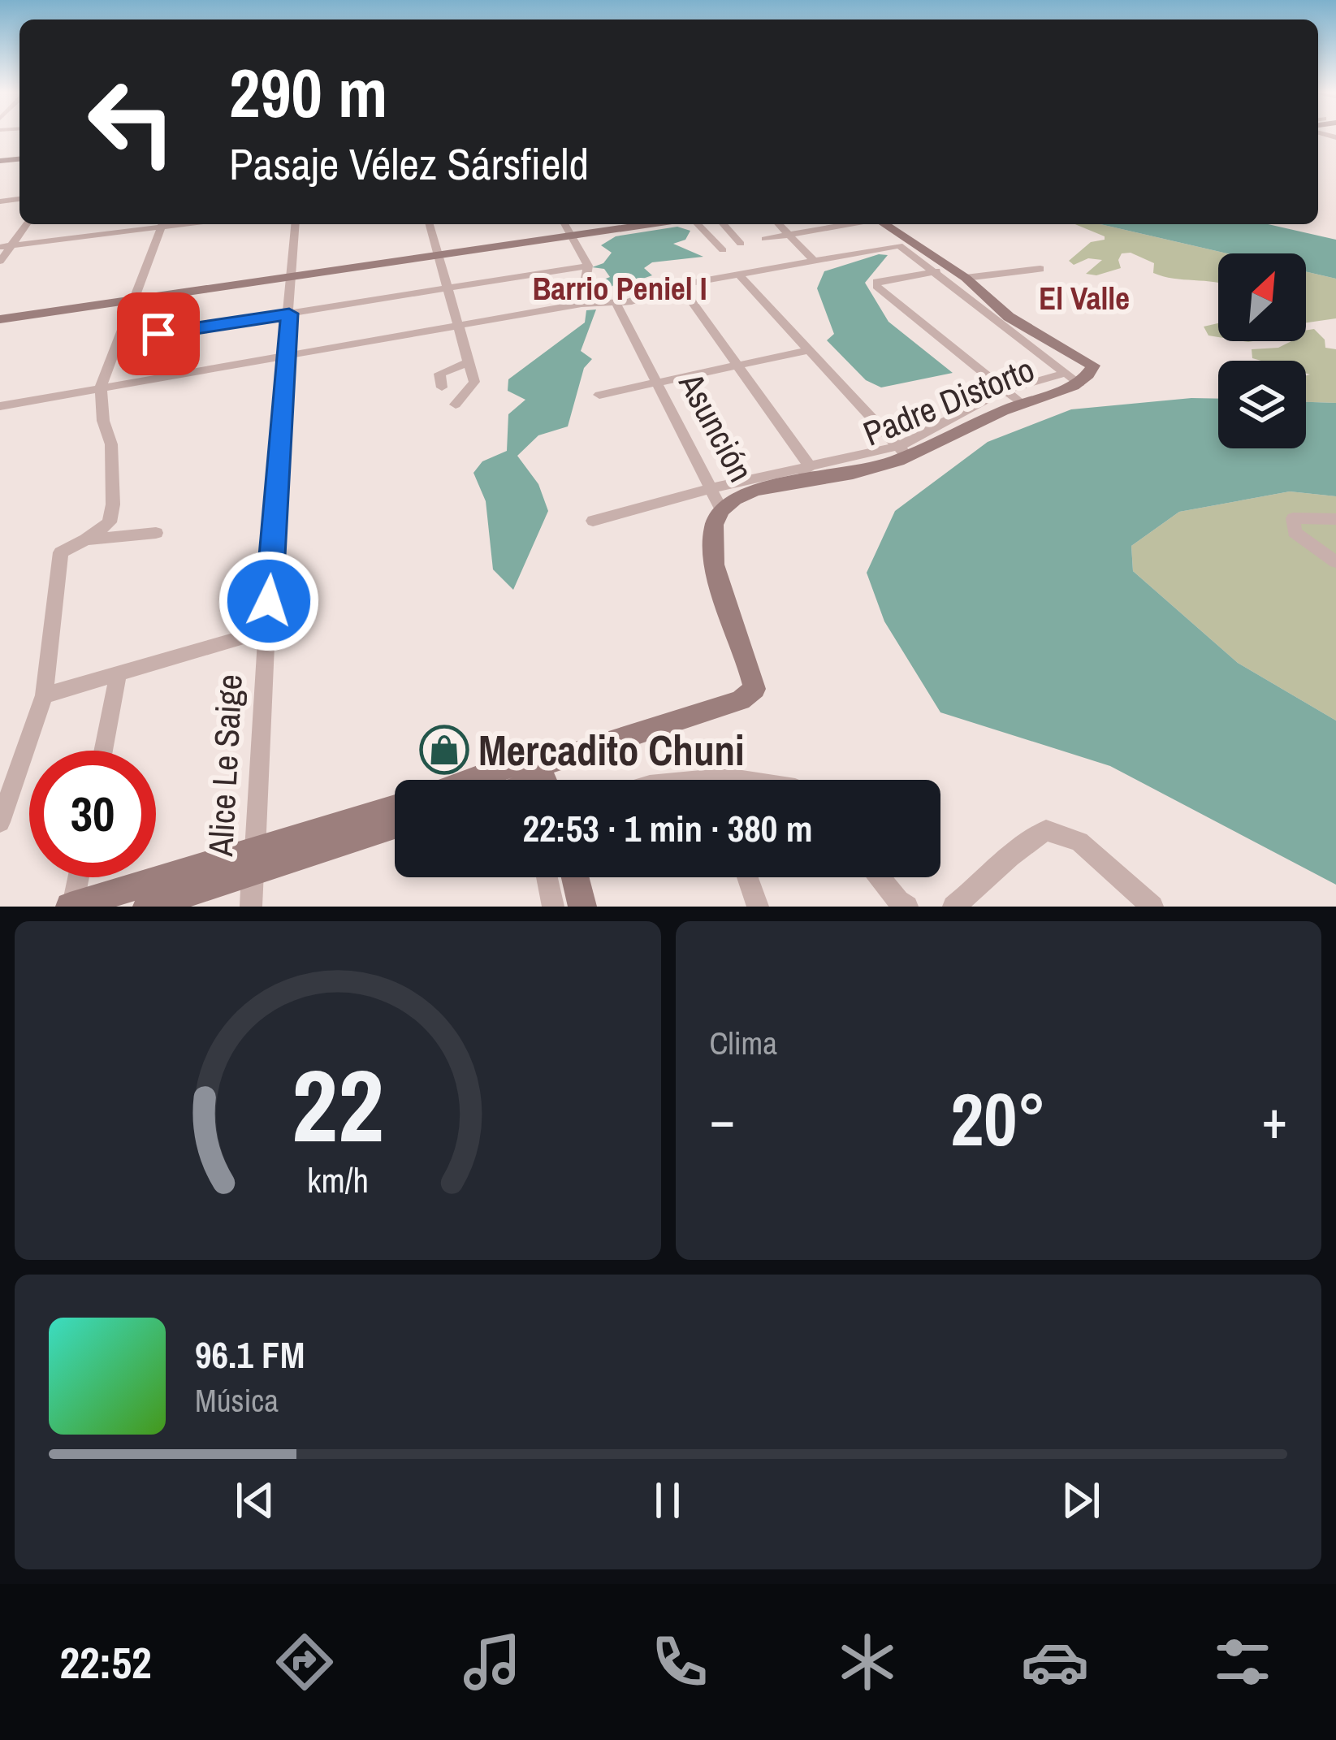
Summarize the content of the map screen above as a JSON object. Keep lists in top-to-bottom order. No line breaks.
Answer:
{"streets":{"street":["Padre Distorto","Asunción","Alice Le Saige"]},"crossings":[["Padre Distorto","Asunción"]],"districts":["Barrio Peniel I","El Valle"],"places":{"shop":["Mercadito Chuni"]},"north":"top right","page":{"turn":["290 m","Pasaje Vélez Sársfield"],"limit":"30","trip":"22:53 · 1 min · 380 m","tile":"Clima","heat":["−","20°","+"],"song":["96.1 FM","Música"],"tabs":"22:52","gauge":["22","km/h"]}}
